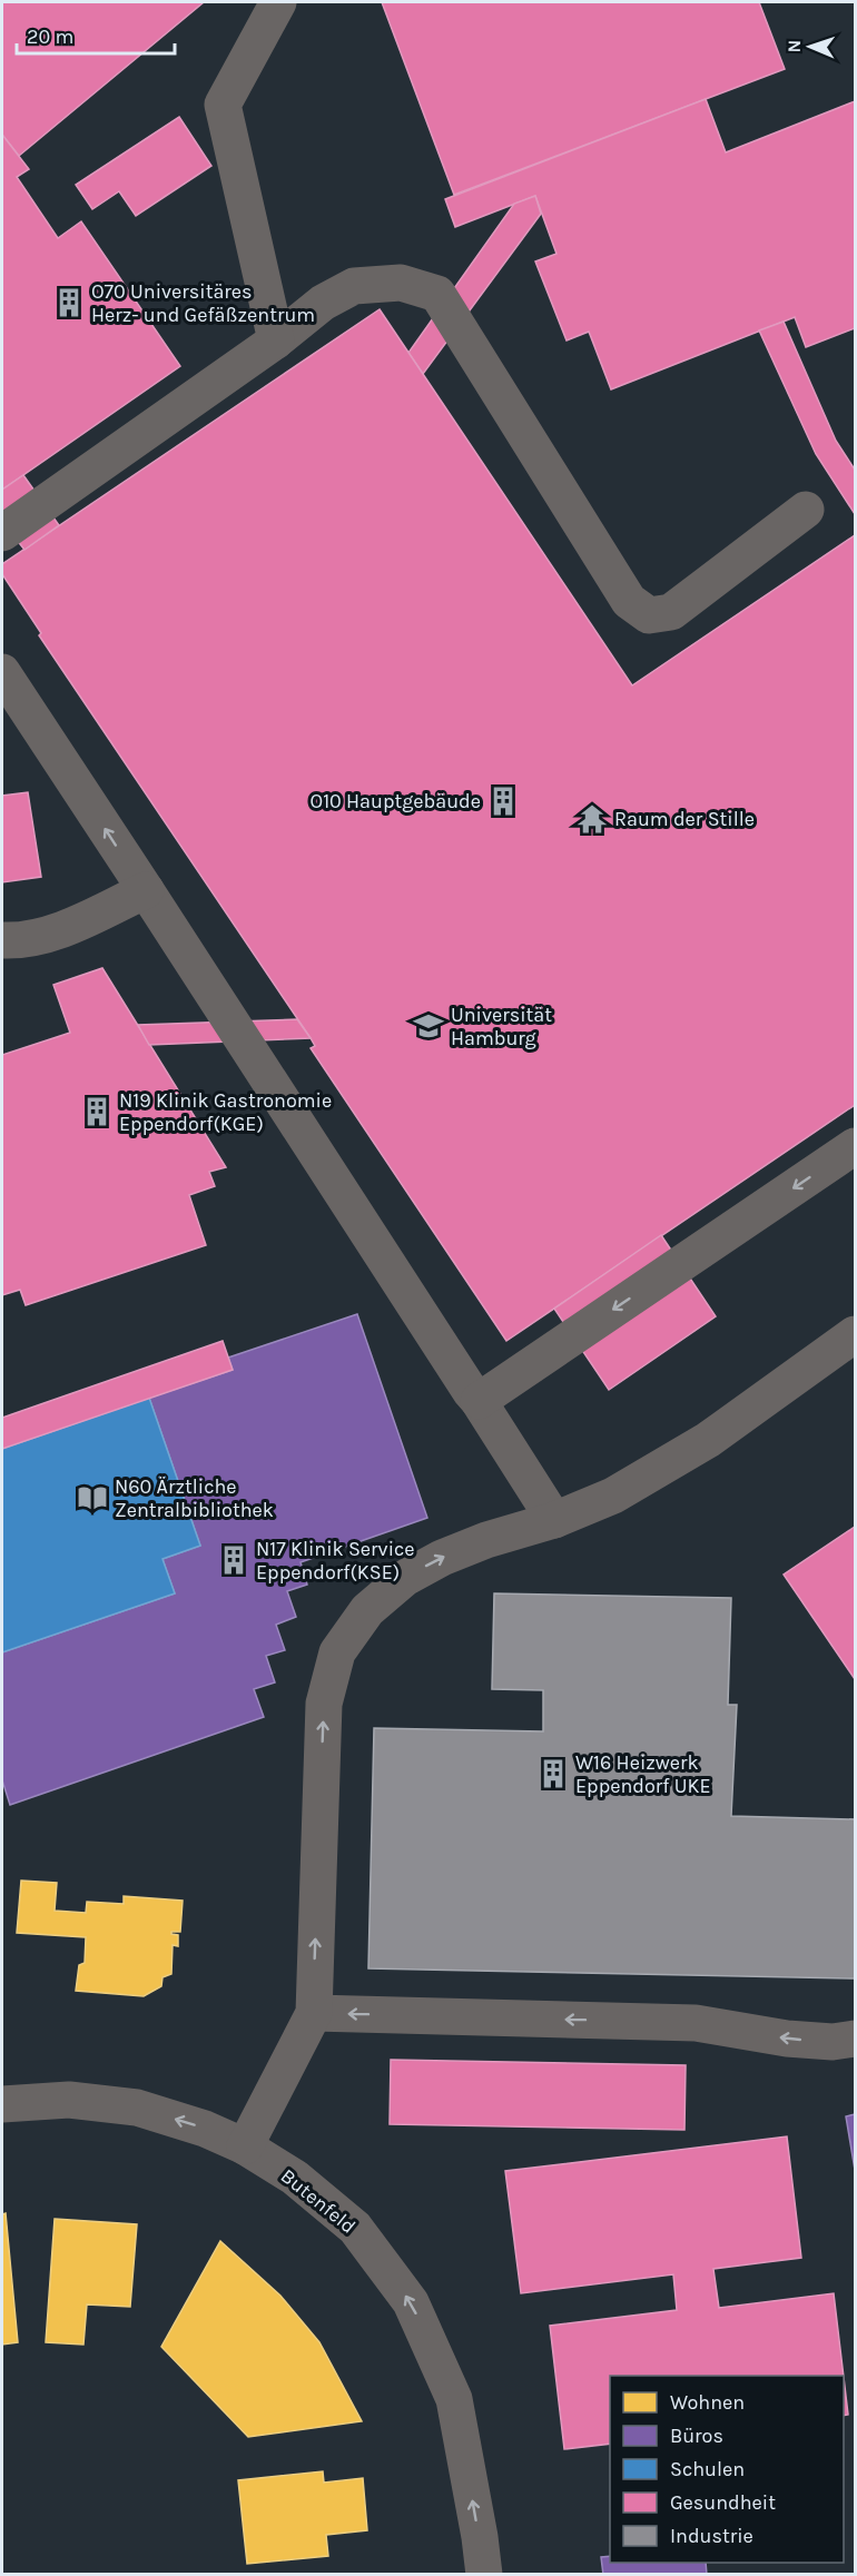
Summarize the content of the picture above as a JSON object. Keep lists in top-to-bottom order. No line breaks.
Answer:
{"streets":{"street":["Butenfeld"]},"one_way":["Butenfeld"],"places":{"building":["O70 Universitäres Herz- und Gefäßzentrum","O10 Hauptgebäude","N19 Klinik Gastronomie Eppendorf(KGE)","N17 Klinik Service Eppendorf(KSE)","W16 Heizwerk Eppendorf UKE"],"temple":["Raum der Stille"],"school or university":["Universität Hamburg"],"library":["N60 Ärztliche Zentralbibliothek"]},"legend":["Wohnen","Büros","Schulen","Gesundheit","Industrie"],"scale_bar":"20 m","north":"left"}
